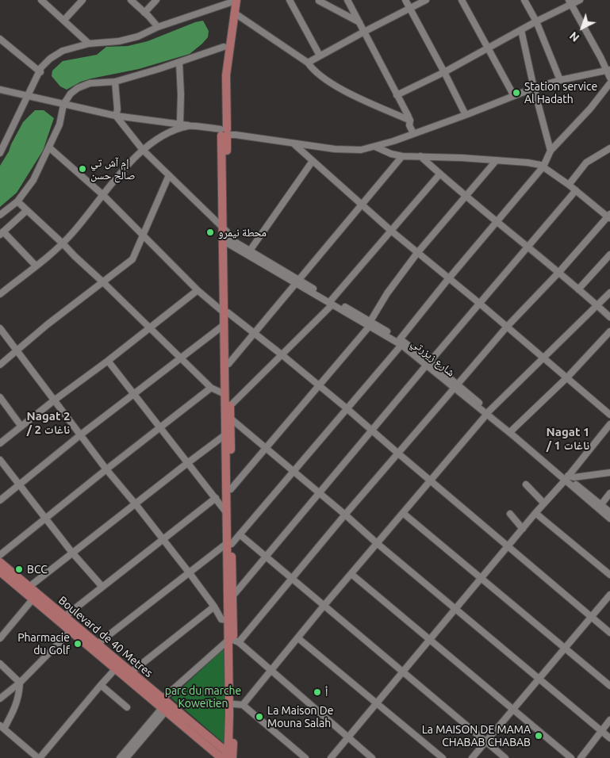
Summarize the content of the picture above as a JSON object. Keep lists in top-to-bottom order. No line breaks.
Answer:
{"streets":{"main road":["Boulevard de 40 Metres"],"street":["شارع زيزرتي"]},"districts":["Nagat 2 / ناغات 2","Nagat 1 / ناغات 1"],"parks":["parc du marche Koweïtien"],"places":["Station service Al Hadath","إم آش تي صالح حسن","محطة نيمرو","BCC","Pharmacie du Golf","أ","La Maison De Mouna Salah","La MAISON DE MAMA CHABAB CHABAB"],"north":"bottom left"}
